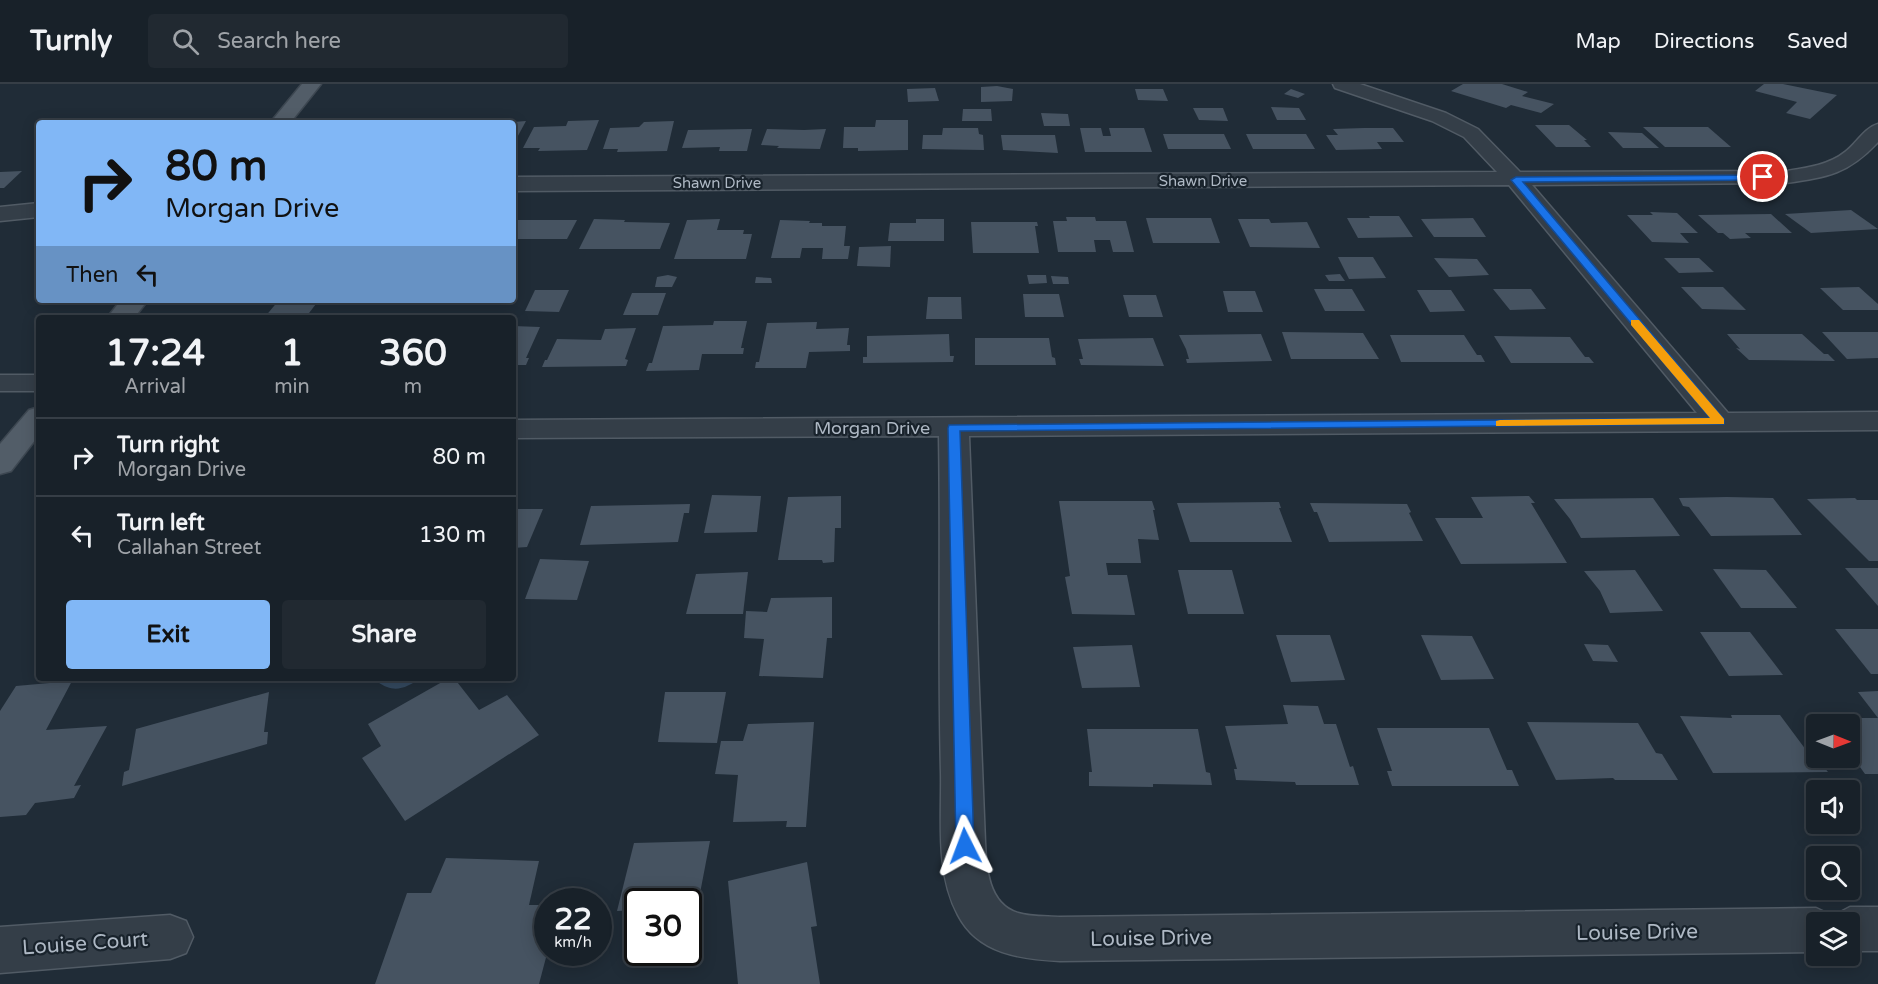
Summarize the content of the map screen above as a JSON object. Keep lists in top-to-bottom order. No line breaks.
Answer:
{"streets":{"street":["Shawn Drive","Morgan Drive","Louise Drive","Louise Court"]},"crossings":[["Morgan Drive","Louise Drive"]],"north":"right","page":{"header":"Turnly","search":"Search here","nav":["Map","Directions","Saved"],"turn":["80 m","Morgan Drive"],"then":"Then","eta":["17:24","Arrival","1","min","360","m"],"list":[{"name":"Turn right","note":"Morgan Drive","value":"80 m"},{"name":"Turn left","note":"Callahan Street","value":"130 m"}],"buttons":["Exit","Share"],"speed":"22 km/h","limit":"30"}}
